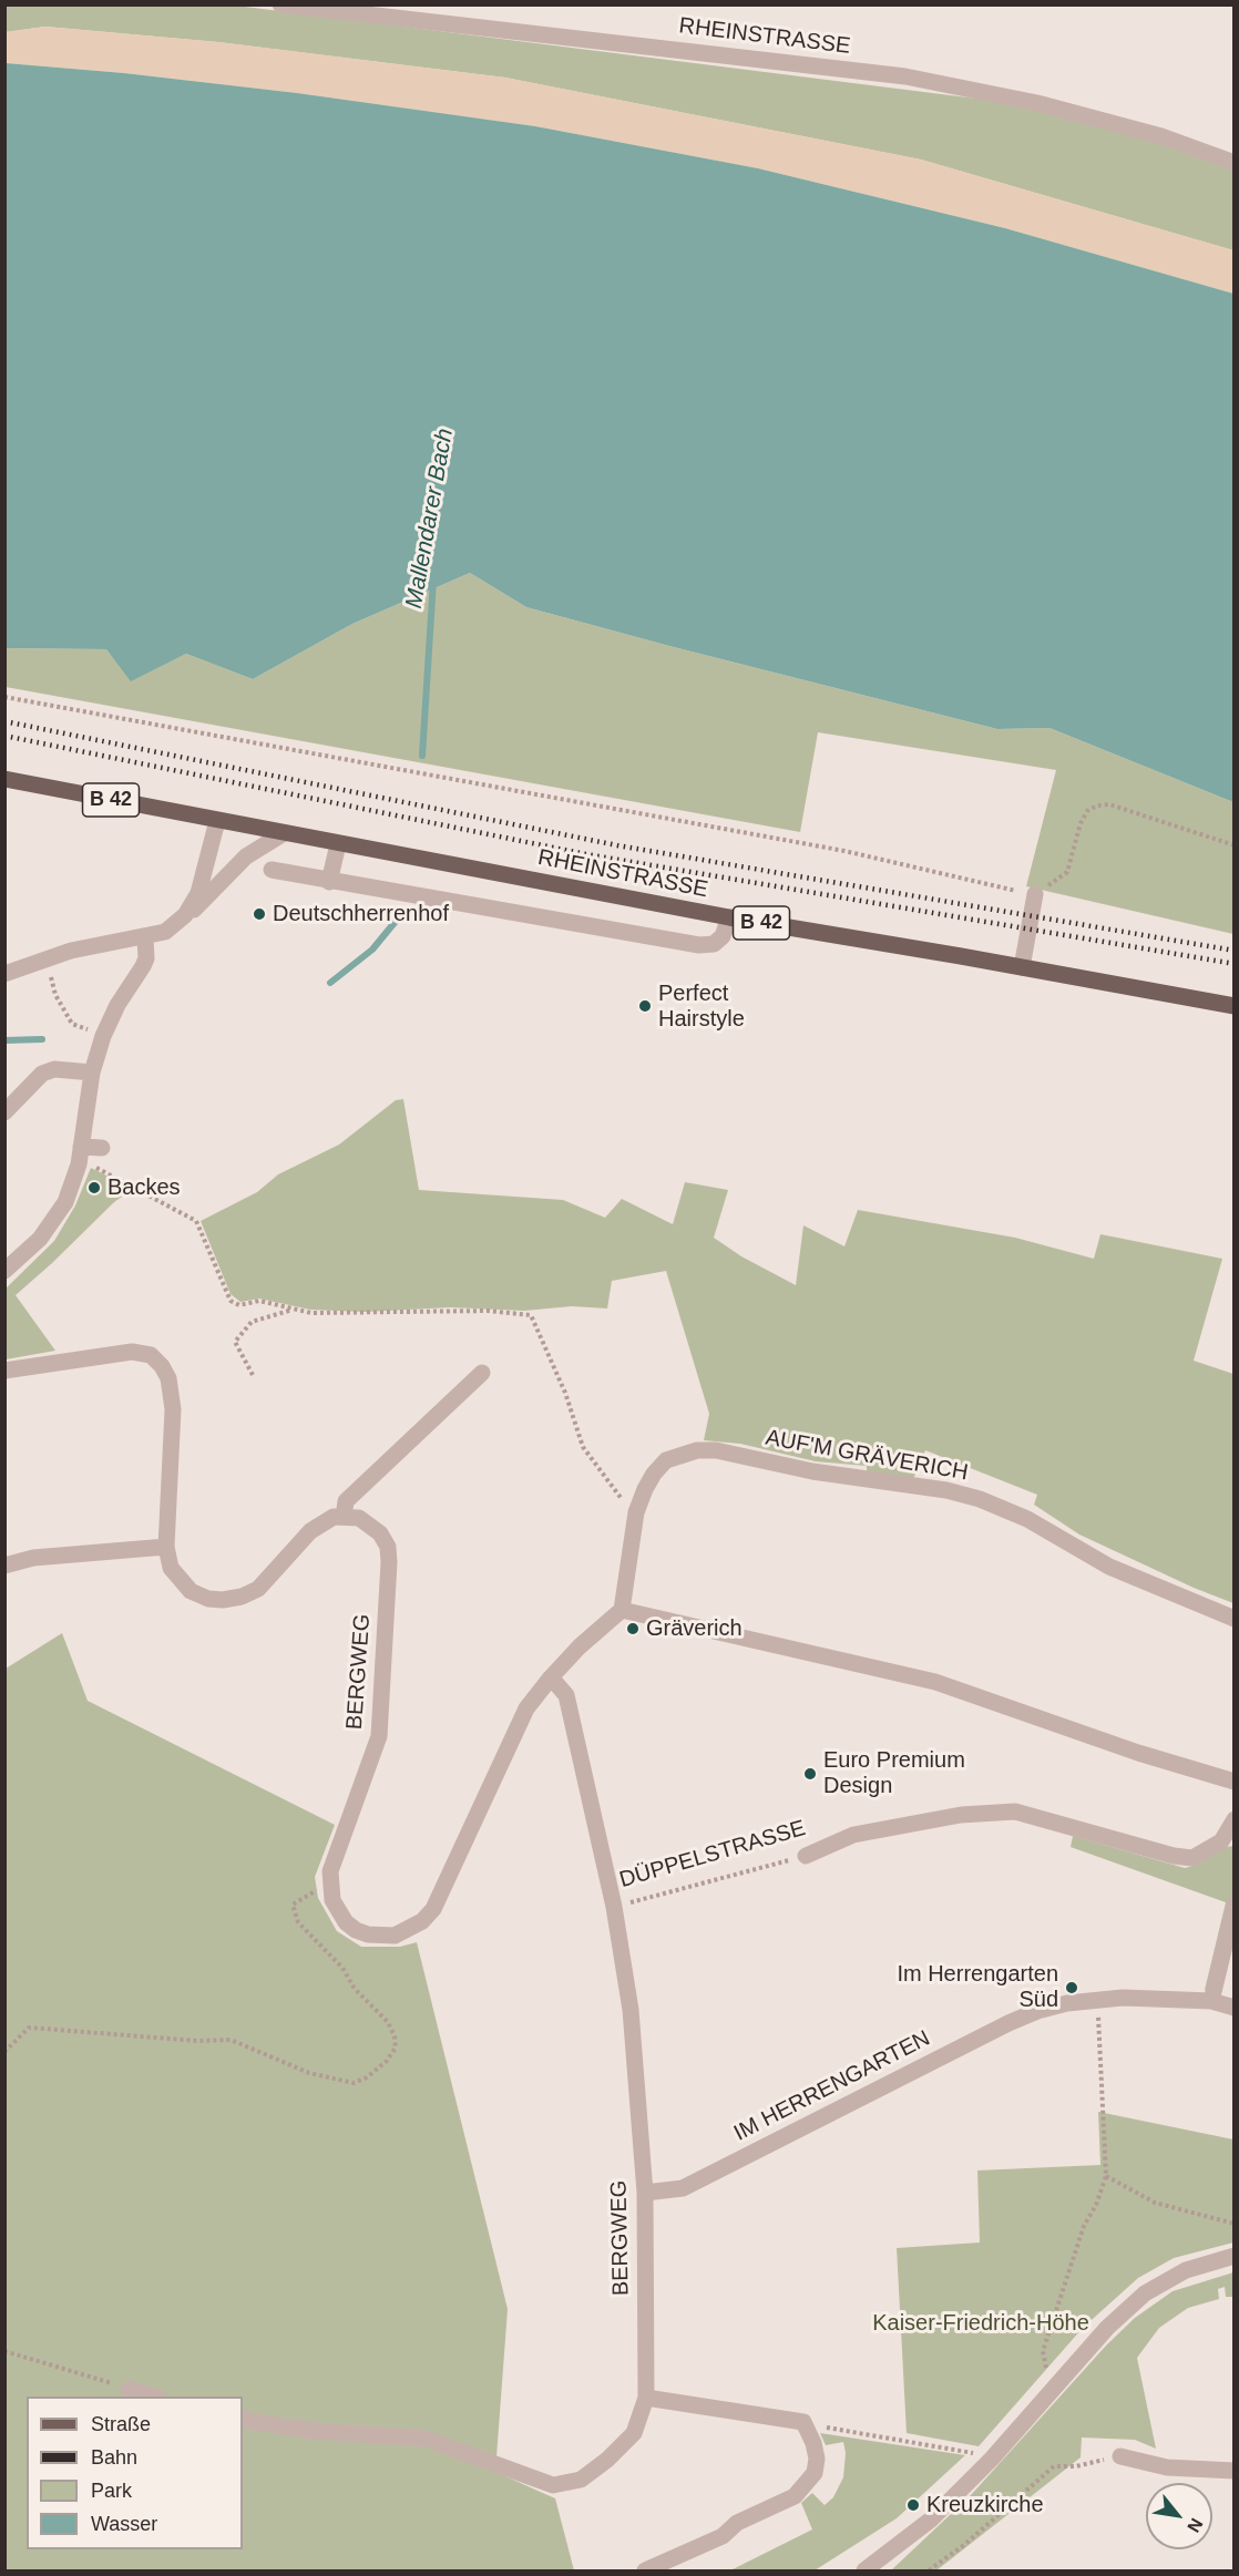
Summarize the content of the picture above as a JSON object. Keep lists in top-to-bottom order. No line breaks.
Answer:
{"streets":{"main road":["RHEINSTRASSE","B 42"],"street":["AUF'M GRÄVERICH","BERGWEG","DÜPPELSTRASSE","IM HERRENGARTEN"]},"crossings":[["AUF'M GRÄVERICH","BERGWEG"],["BERGWEG","DÜPPELSTRASSE"],["BERGWEG","IM HERRENGARTEN"]],"water":["Mallendarer Bach"],"parks":["Kaiser-Friedrich-Höhe"],"places":["Deutschherrenhof","Perfect Hairstyle","Backes","Gräverich","Euro Premium Design","Im Herrengarten Süd","Kreuzkirche"],"legend":["Straße","Bahn","Park","Wasser"],"north":"bottom right"}
